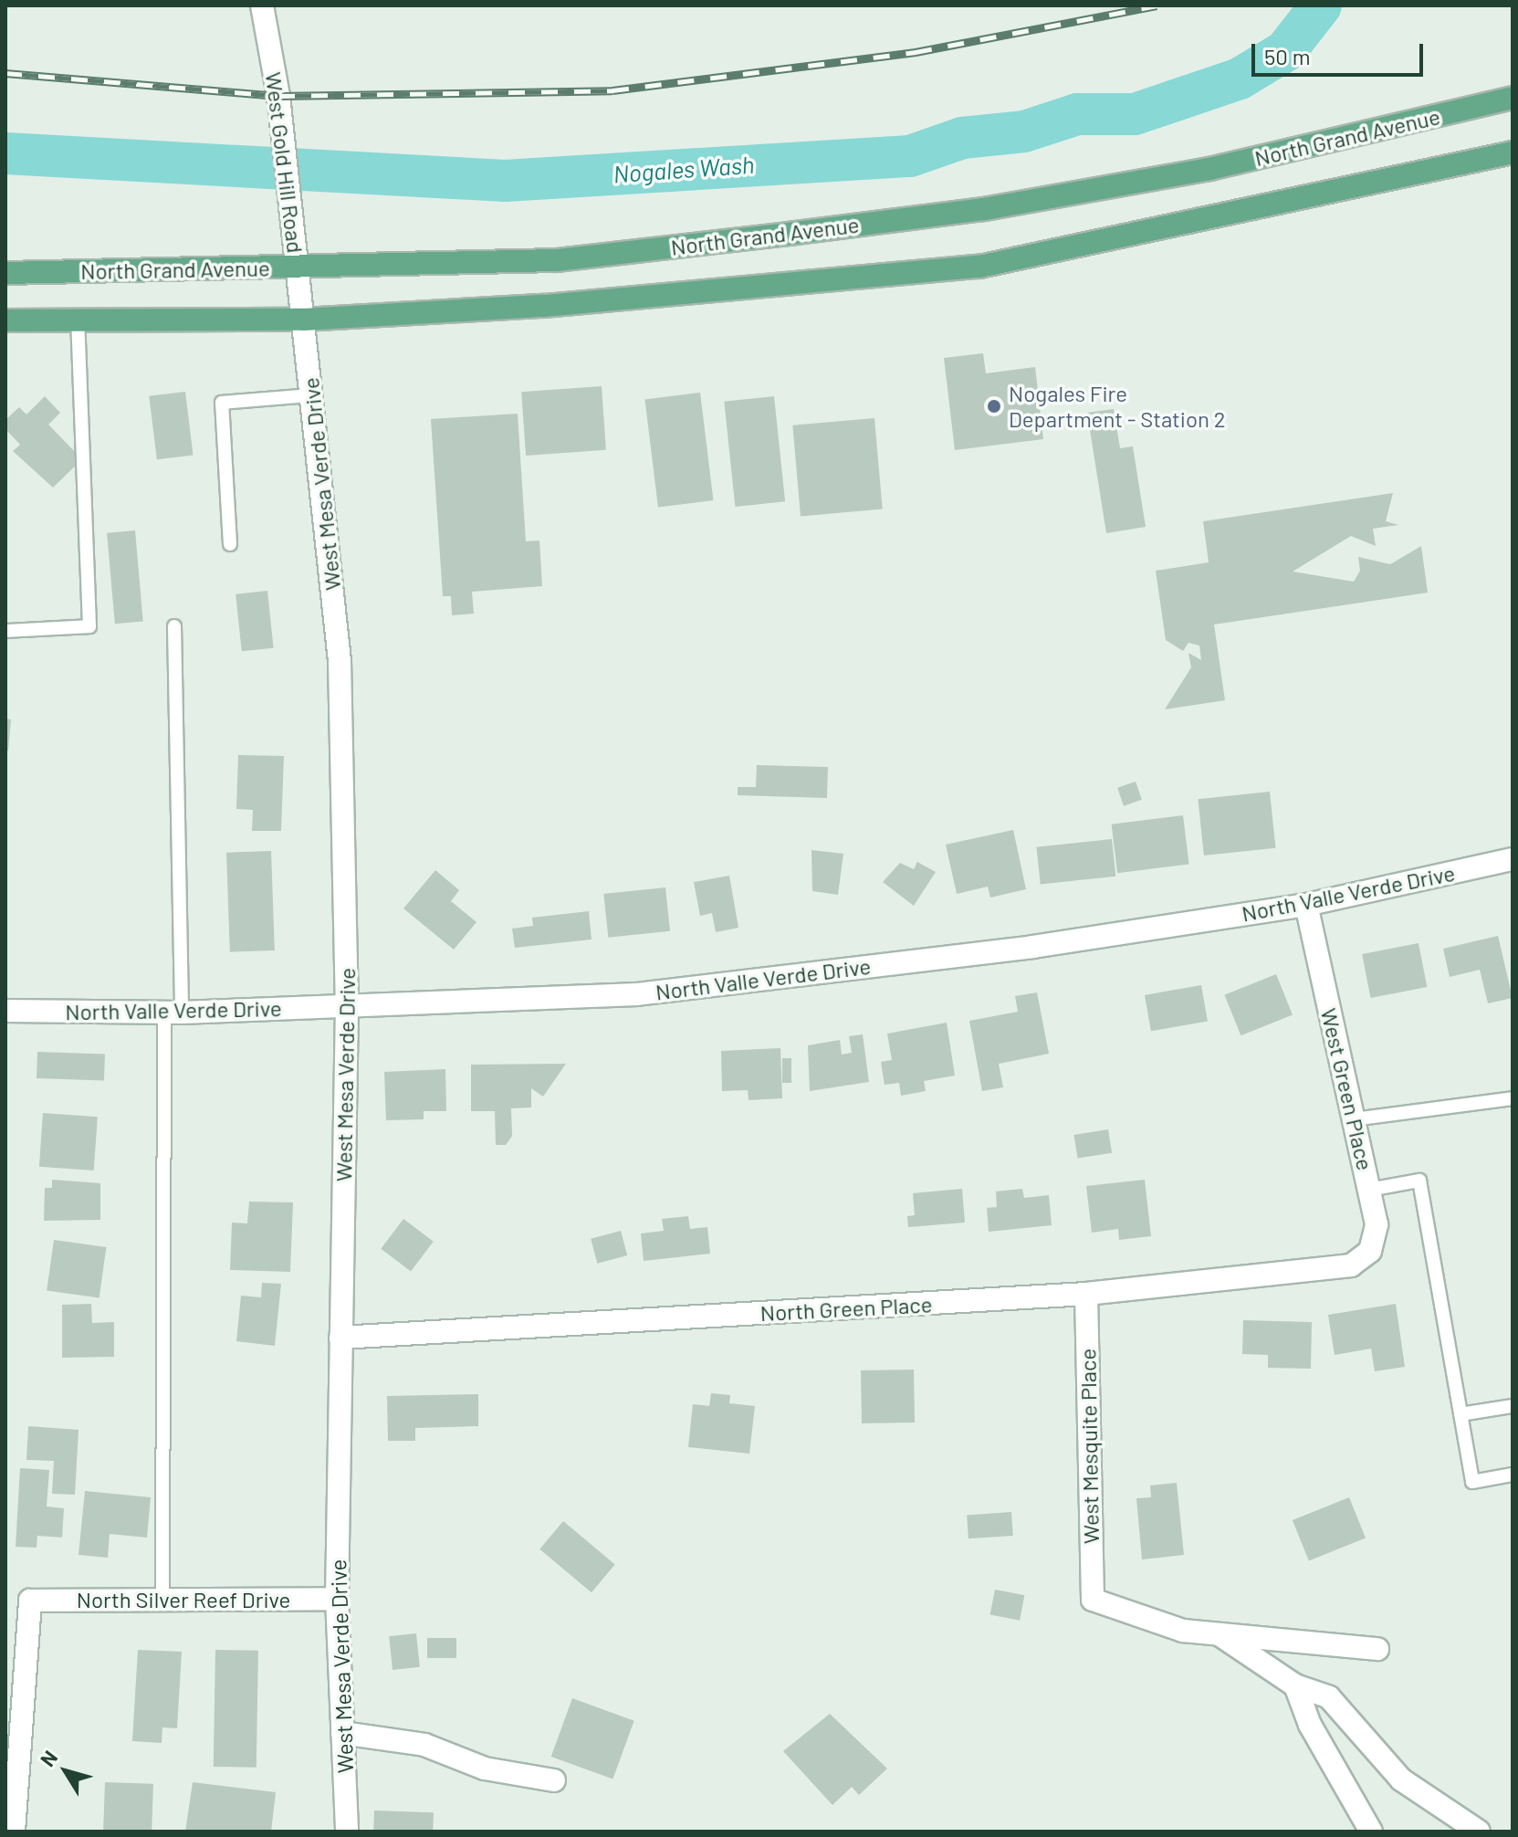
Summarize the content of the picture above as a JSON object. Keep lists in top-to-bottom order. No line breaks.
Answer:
{"streets":{"main road":["North Grand Avenue"],"street":["West Gold Hill Road","West Mesa Verde Drive","North Valle Verde Drive","West Green Place","North Green Place","West Mesquite Place","North Silver Reef Drive"]},"crossings":[["North Grand Avenue","West Gold Hill Road"],["West Gold Hill Road","West Mesa Verde Drive"],["West Mesa Verde Drive","North Valle Verde Drive"],["West Mesa Verde Drive","North Green Place"],["West Mesa Verde Drive","North Silver Reef Drive"],["North Valle Verde Drive","West Green Place"],["West Green Place","North Green Place"],["North Green Place","West Mesquite Place"]],"water":["Nogales Wash"],"places":["Nogales Fire Department - Station 2"],"scale_bar":"50 m","north":"top left"}
